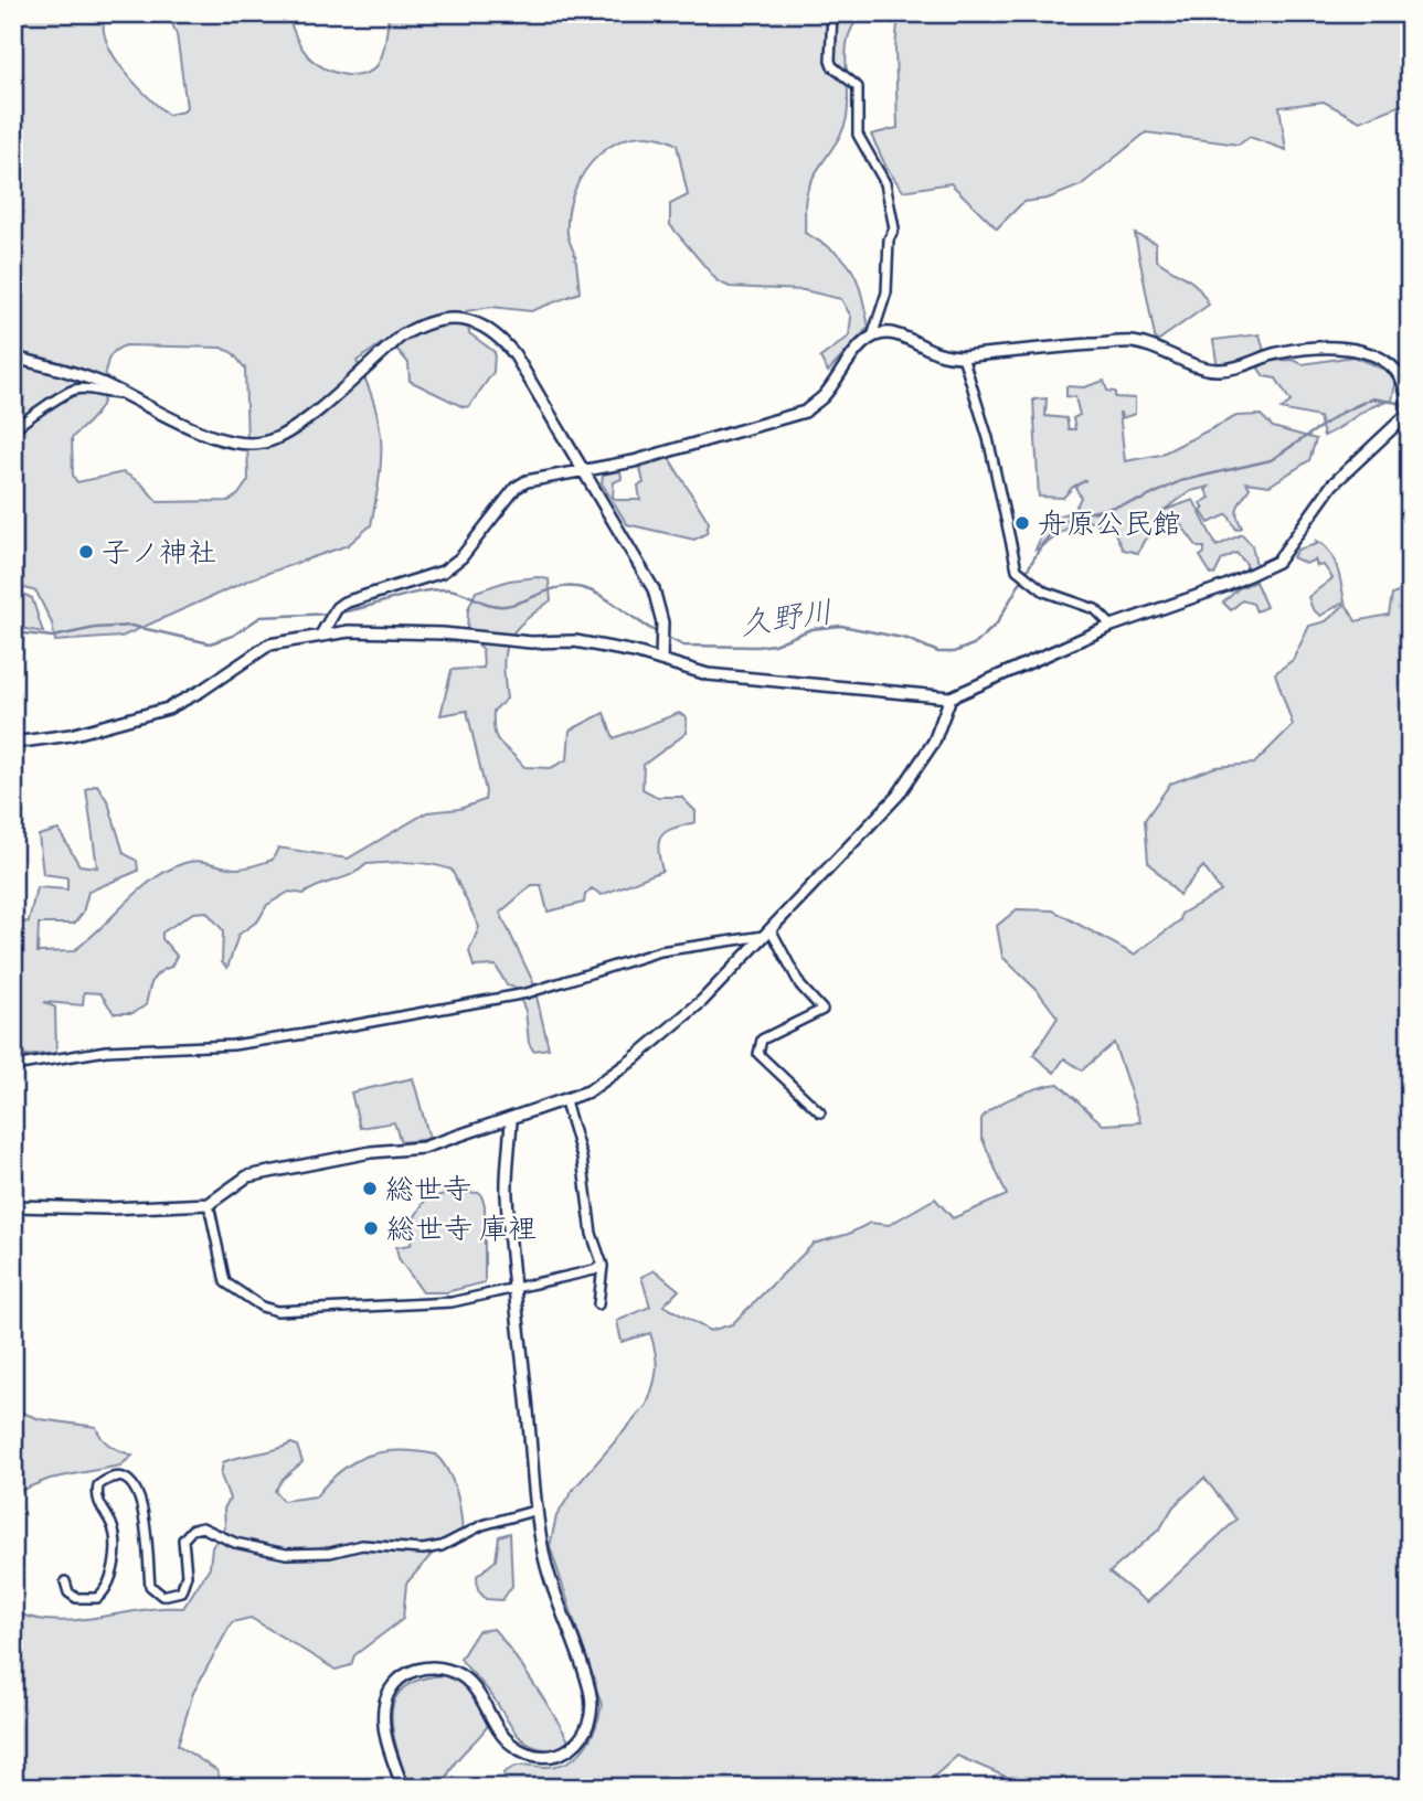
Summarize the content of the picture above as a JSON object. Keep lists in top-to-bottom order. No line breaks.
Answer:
{"water":["久野川"],"places":["舟原公民館","子ノ神社","総世寺","総世寺 庫裡"]}
